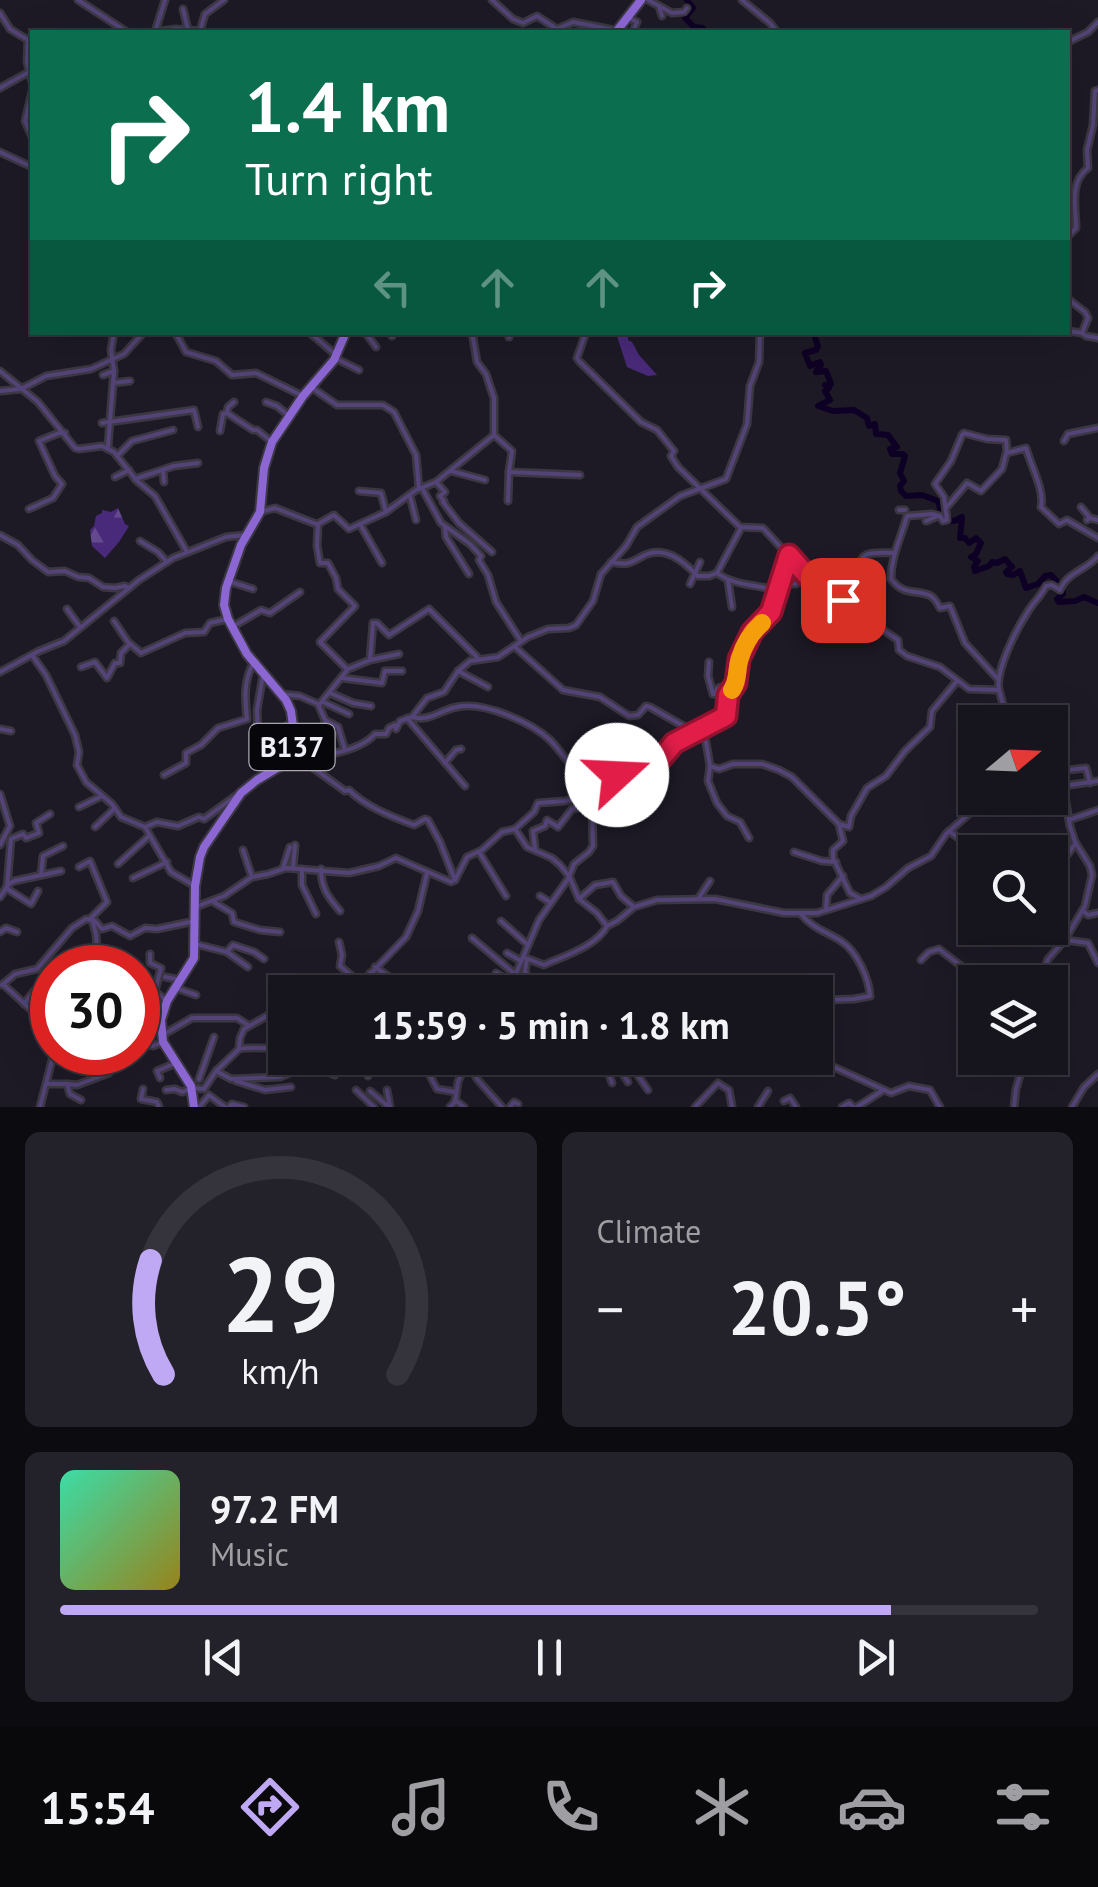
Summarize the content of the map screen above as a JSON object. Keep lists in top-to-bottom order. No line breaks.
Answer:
{"streets":{"main road":["B137"]},"north":"right","page":{"turn":["1.4 km","Turn right"],"limit":"30","trip":"15:59 · 5 min · 1.8 km","tile":"Climate","heat":["−","20.5°","+"],"song":["97.2 FM","Music"],"tabs":"15:54","gauge":["29","km/h"]}}
